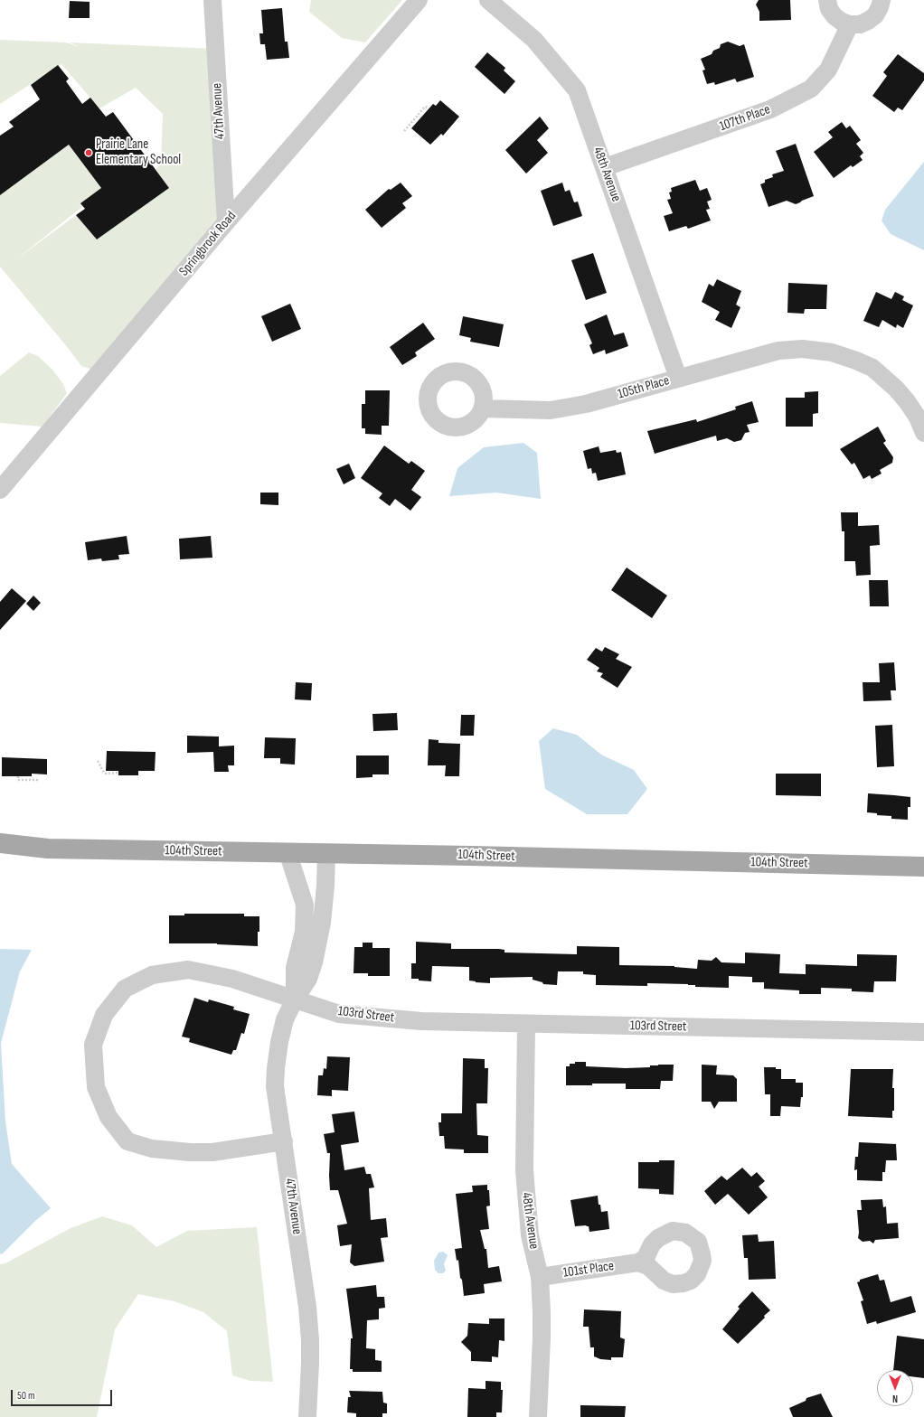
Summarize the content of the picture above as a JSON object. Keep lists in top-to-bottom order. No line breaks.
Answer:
{"streets":{"main road":["104th Street"],"street":["47th Avenue","107th Place","48th Avenue","Springbrook Road","105th Place","103rd Street","101st Place"]},"crossings":[["47th Avenue","Springbrook Road"],["47th Avenue","104th Street"],["47th Avenue","103rd Street"],["107th Place","48th Avenue"],["48th Avenue","105th Place"],["48th Avenue","103rd Street"],["48th Avenue","101st Place"]],"places":["Prairie Lane Elementary School"],"scale_bar":"50 m","north":"bottom"}
